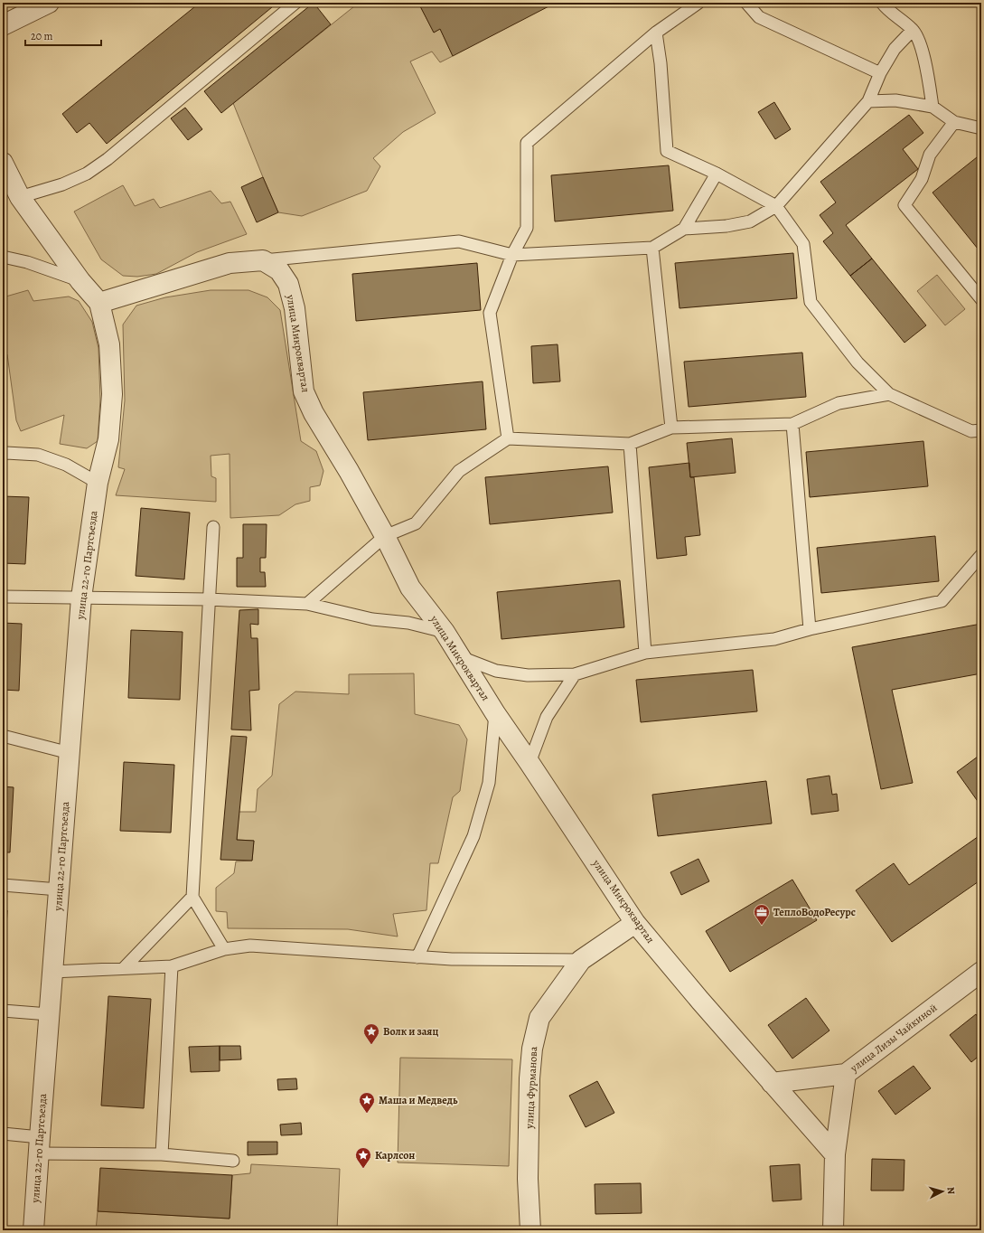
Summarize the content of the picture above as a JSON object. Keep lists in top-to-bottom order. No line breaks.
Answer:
{"streets":{"street":["улица Микроквартал","улица 22-го Партсъезда","улица Лизы Чайкиной","улица Фурманова"]},"crossings":[["улица Микроквартал","улица Лизы Чайкиной"],["улица Микроквартал","улица Фурманова"]],"places":{"office":["ТеплоВодоРесурс"],"place":["Волк и заяц","Маша и Медведь","Карлсон"]},"scale_bar":"20 m","north":"right"}
